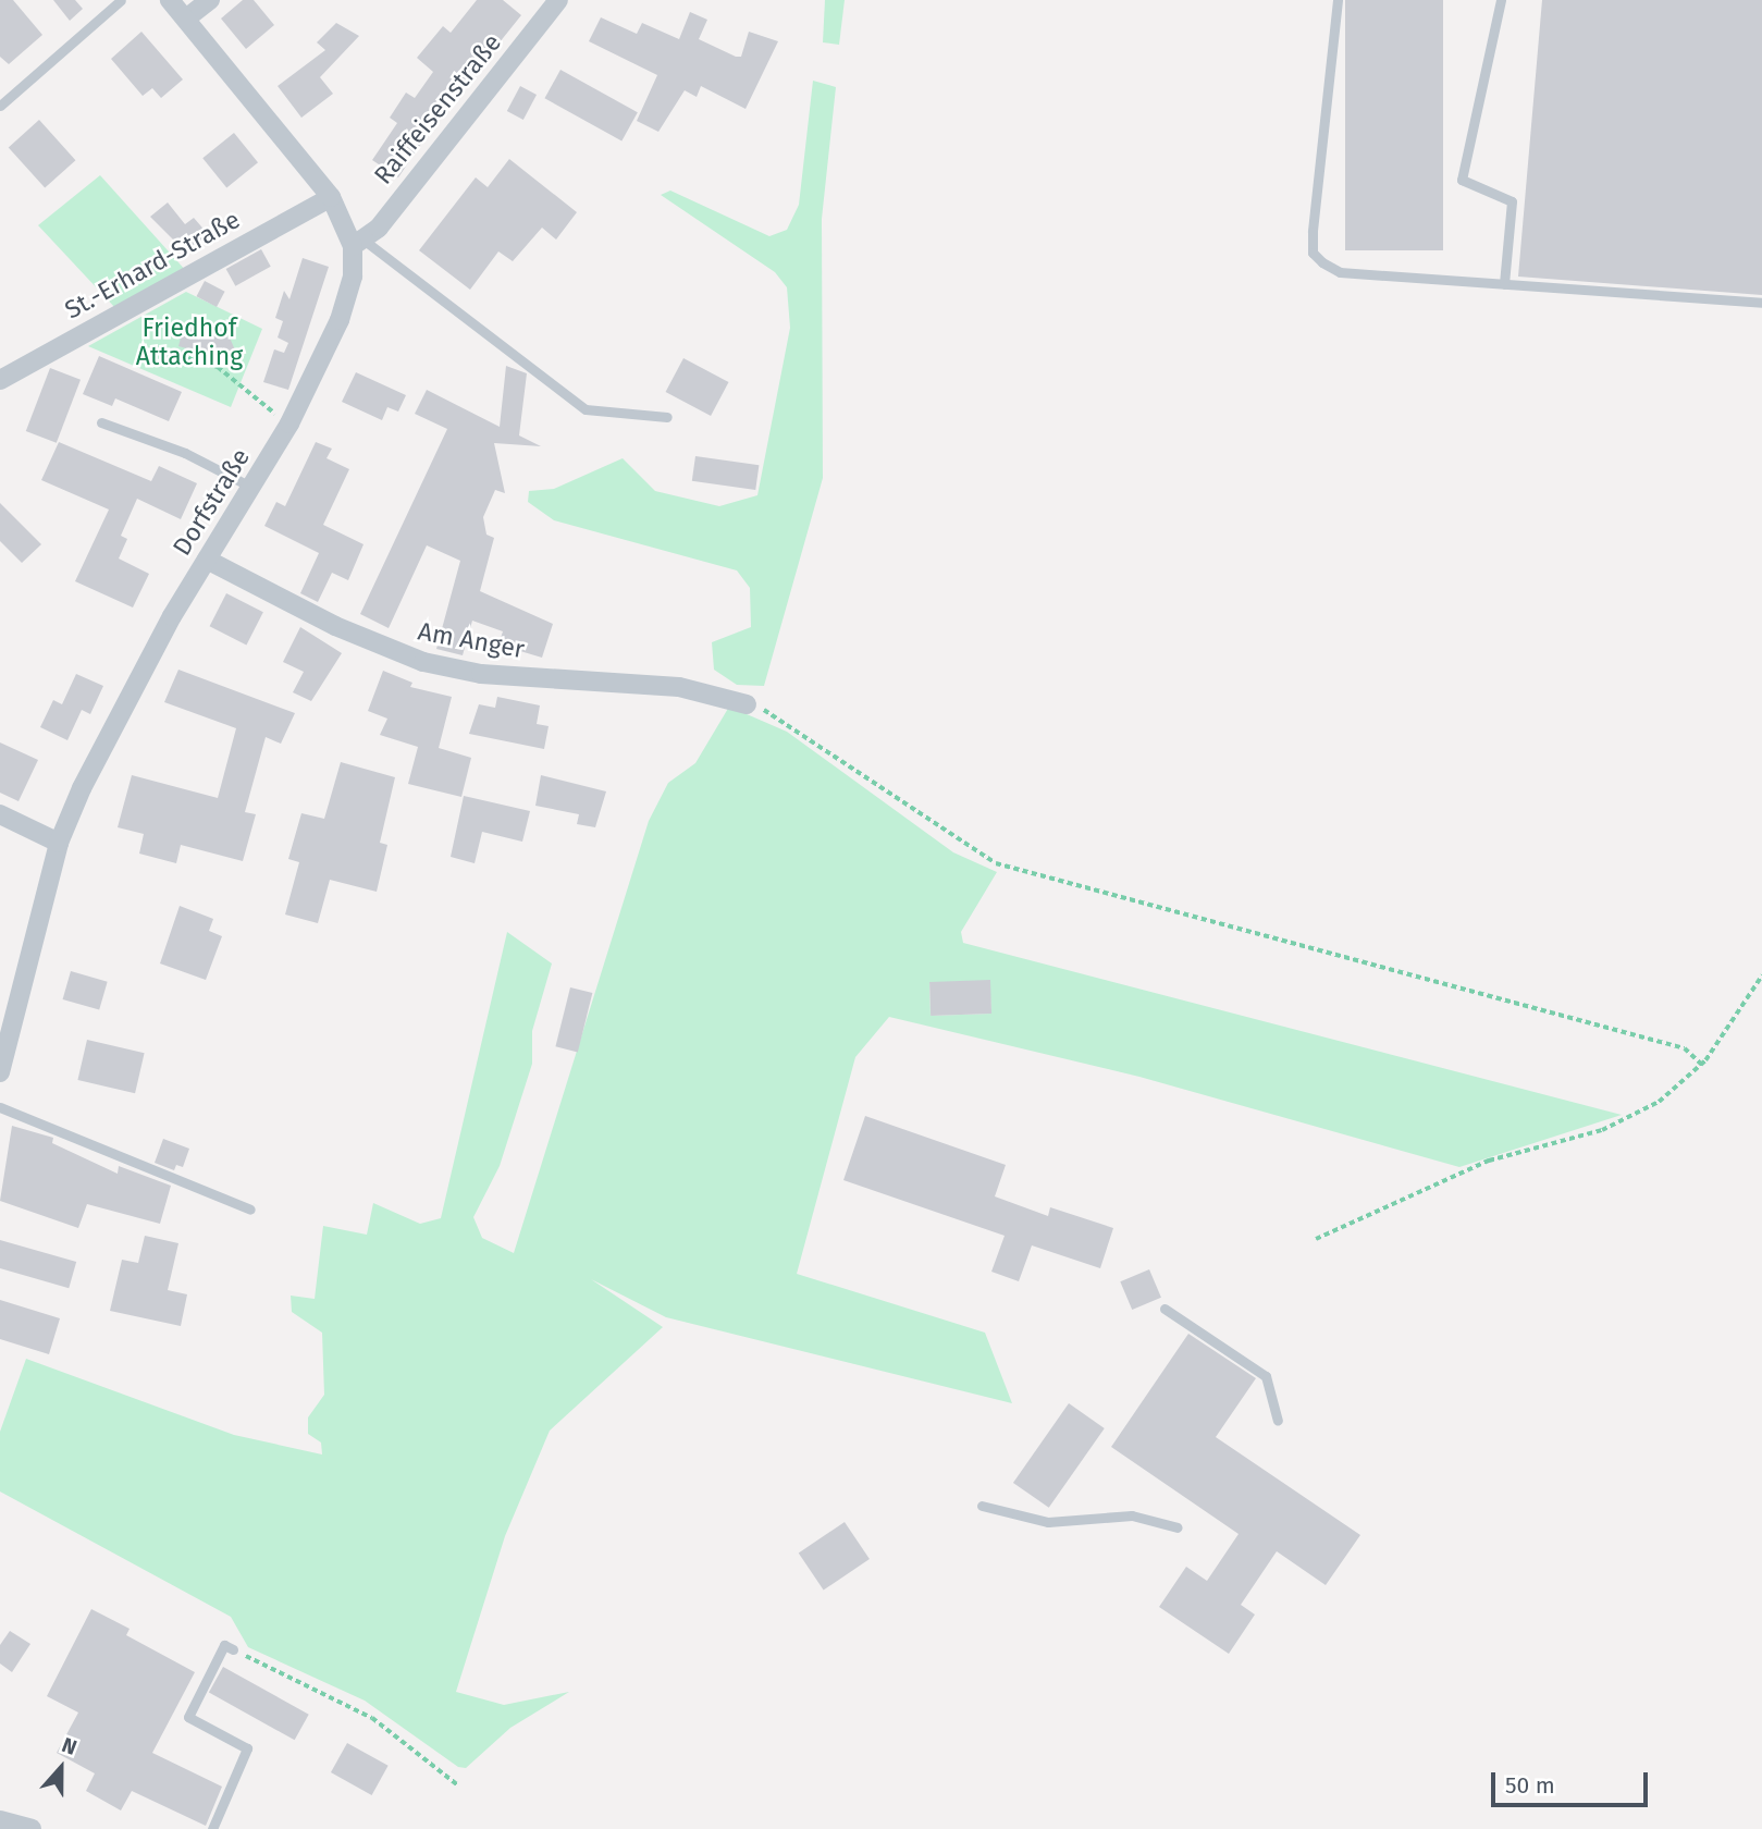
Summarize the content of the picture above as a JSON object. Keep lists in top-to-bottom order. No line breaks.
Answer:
{"streets":{"street":["Raiffeisenstraße","St.-Erhard-Straße","Dorfstraße","Am Anger"]},"crossings":[["Raiffeisenstraße","Dorfstraße"],["St.-Erhard-Straße","Dorfstraße"],["Dorfstraße","Am Anger"]],"parks":["Friedhof Attaching"],"scale_bar":"50 m","north":"top"}
